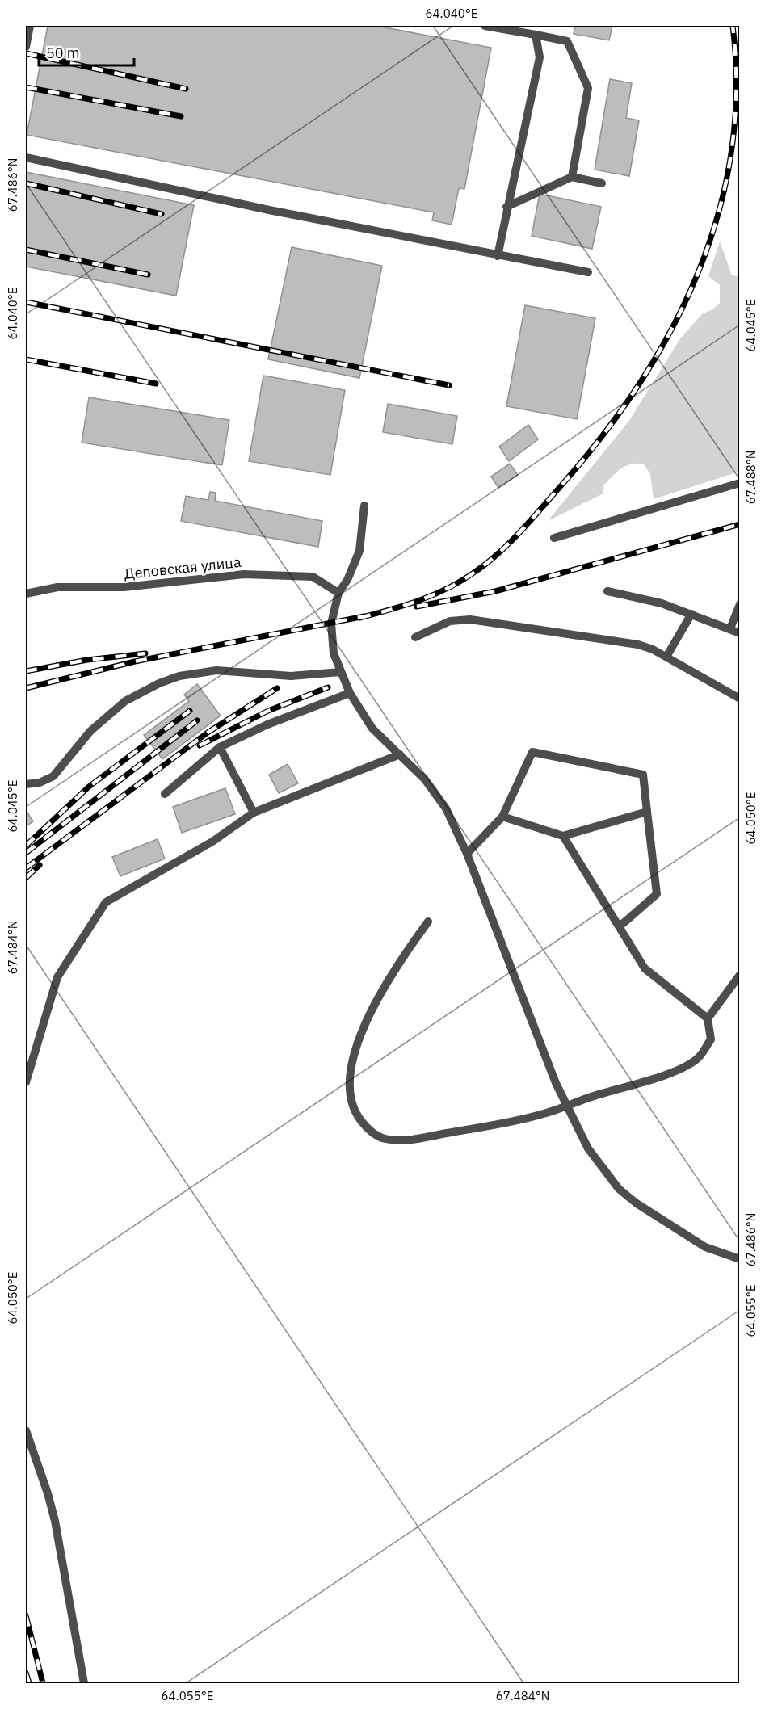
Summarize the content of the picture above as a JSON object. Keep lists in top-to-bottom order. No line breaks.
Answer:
{"streets":{"street":["Деповская улица"]},"scale_bar":"50 m","coordinates":["64.040°E","67.486°N","64.045°E","67.488°N","64.050°E","67.484°N","64.055°E"]}
